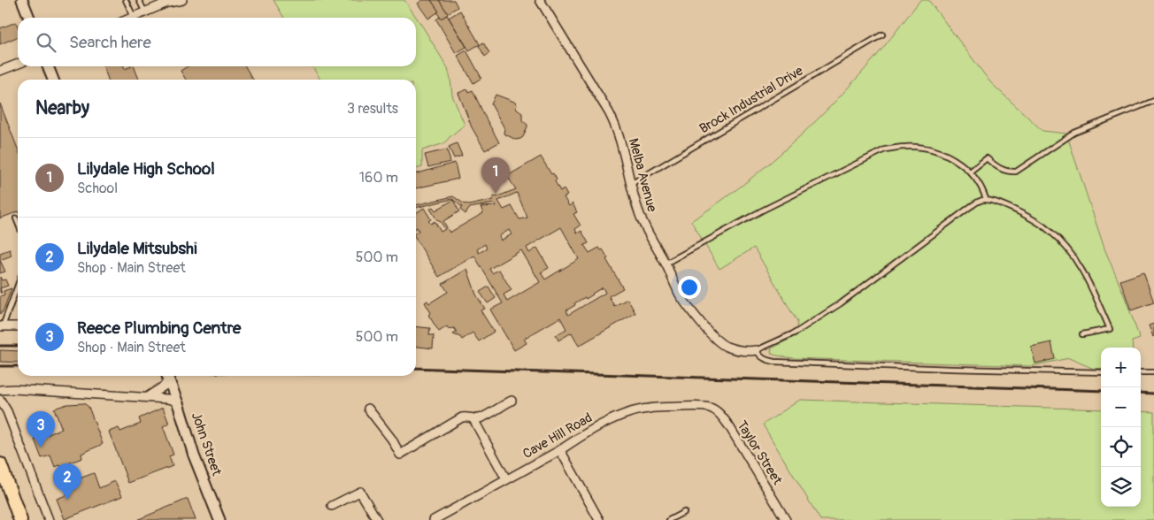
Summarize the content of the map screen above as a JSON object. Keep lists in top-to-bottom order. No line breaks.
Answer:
{"streets":{"main road":["John Street"],"street":["Melba Avenue","Cave Hill Road","Taylor Street"],"lane":["Brock Industrial Drive"]},"crossings":[["Brock Industrial Drive","Melba Avenue"],["Cave Hill Road","Taylor Street"]],"page":{"search":"Search here","heading":["Nearby","3 results"],"list":[{"mark":"1","name":"Lilydale High School","note":"School","value":"160 m"},{"mark":"2","name":"Lilydale Mitsubshi","note":"Shop · Main Street","value":"500 m"},{"mark":"3","name":"Reece Plumbing Centre","note":"Shop · Main Street","value":"500 m"}],"pins":["1","3","2"],"map_buttons":["+","−"]}}
